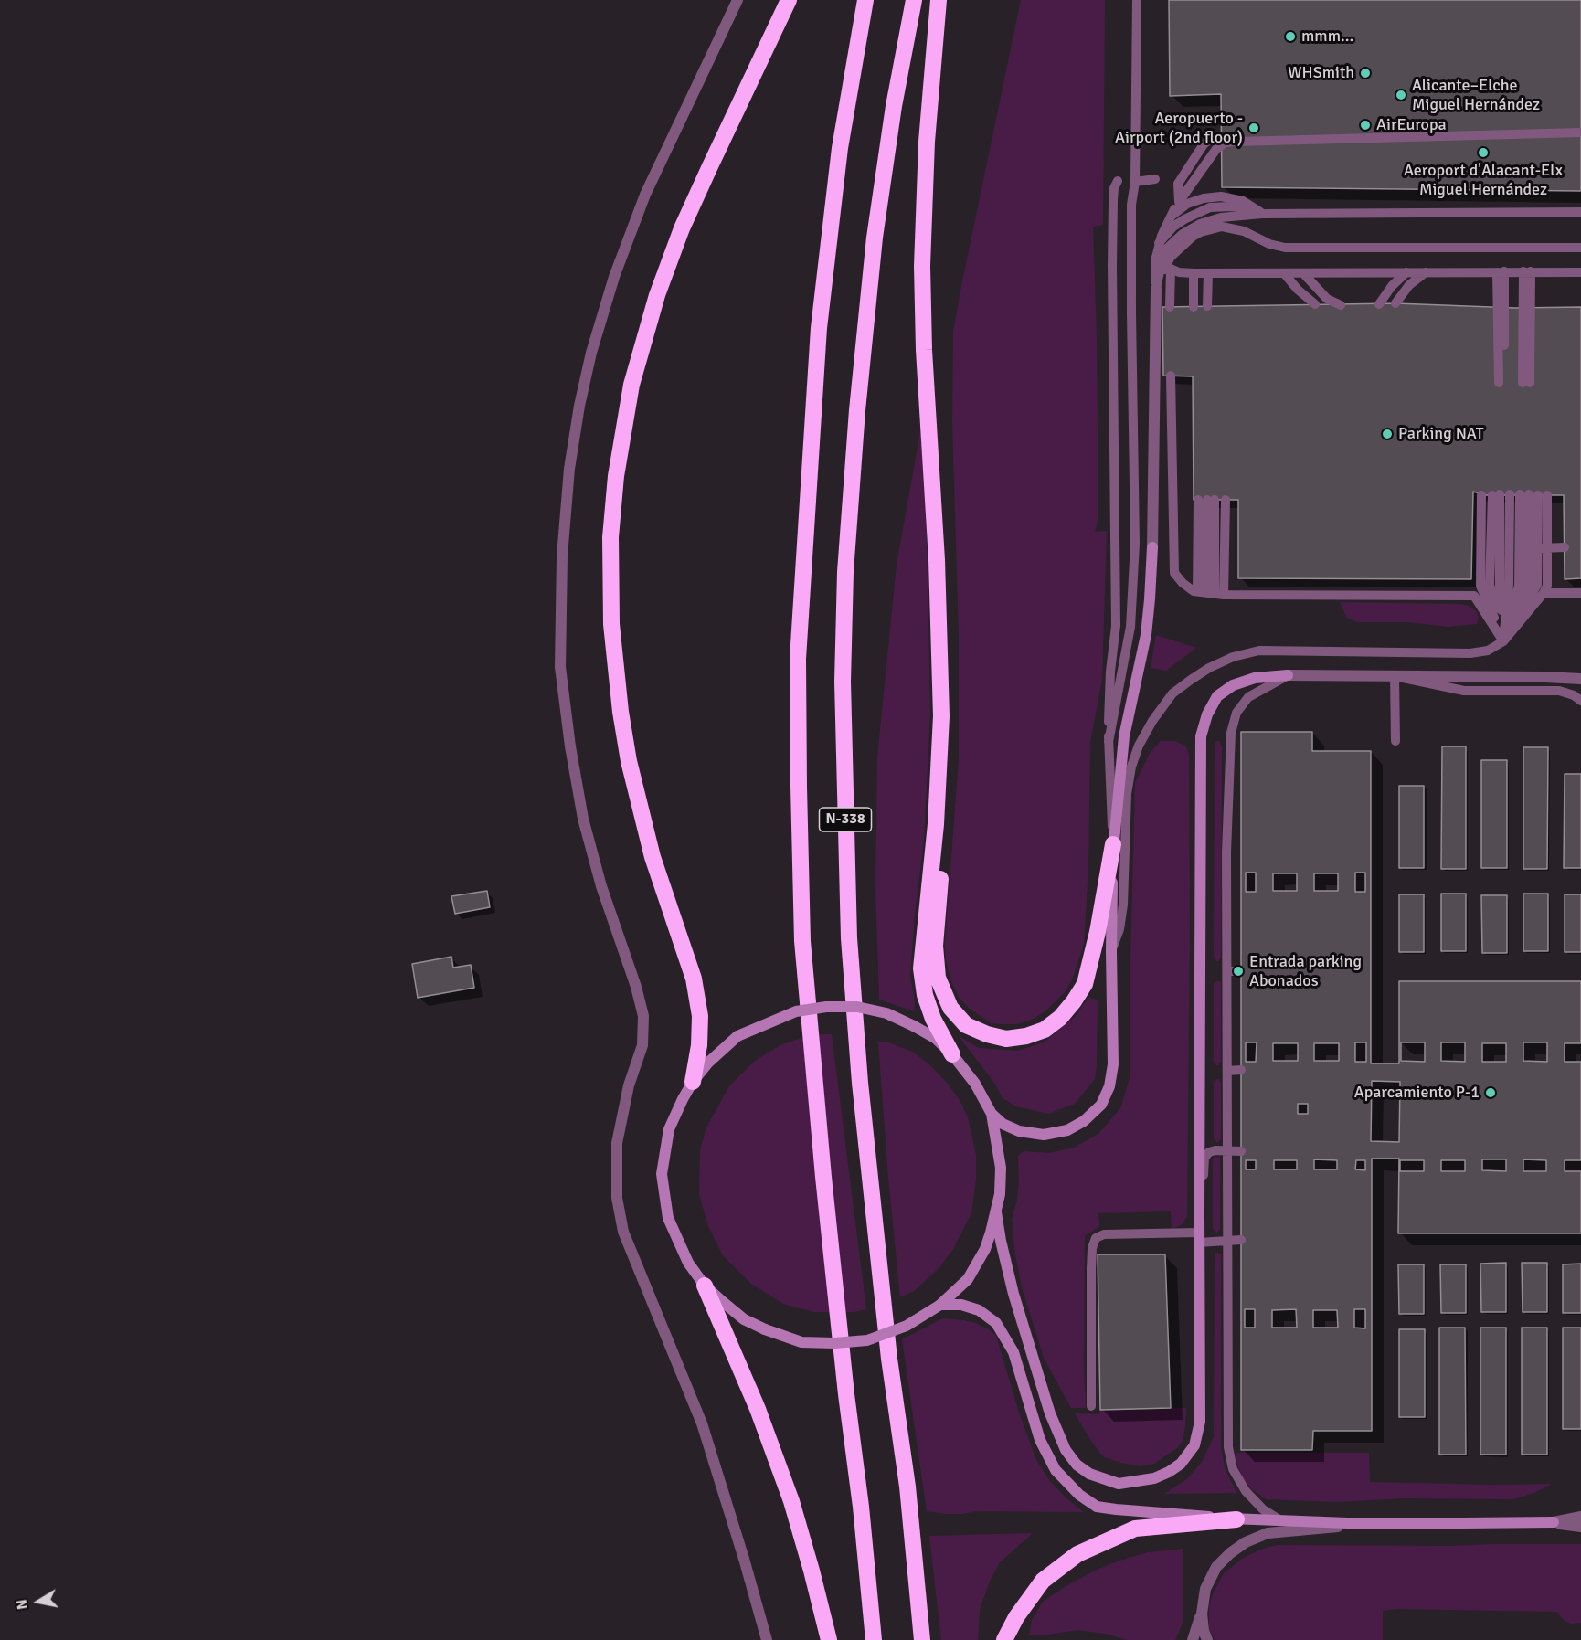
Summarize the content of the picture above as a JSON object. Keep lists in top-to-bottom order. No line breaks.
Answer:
{"streets":{"highway":["N-338"]},"places":["mmm...","WHSmith","Alicante–Elche Miguel Hernández","AirEuropa","Aeropuerto - Airport (2nd floor)","Aeroport d'Alacant-Elx Miguel Hernández","Parking NAT","Entrada parking Abonados","Aparcamiento P-1"],"north":"left"}
